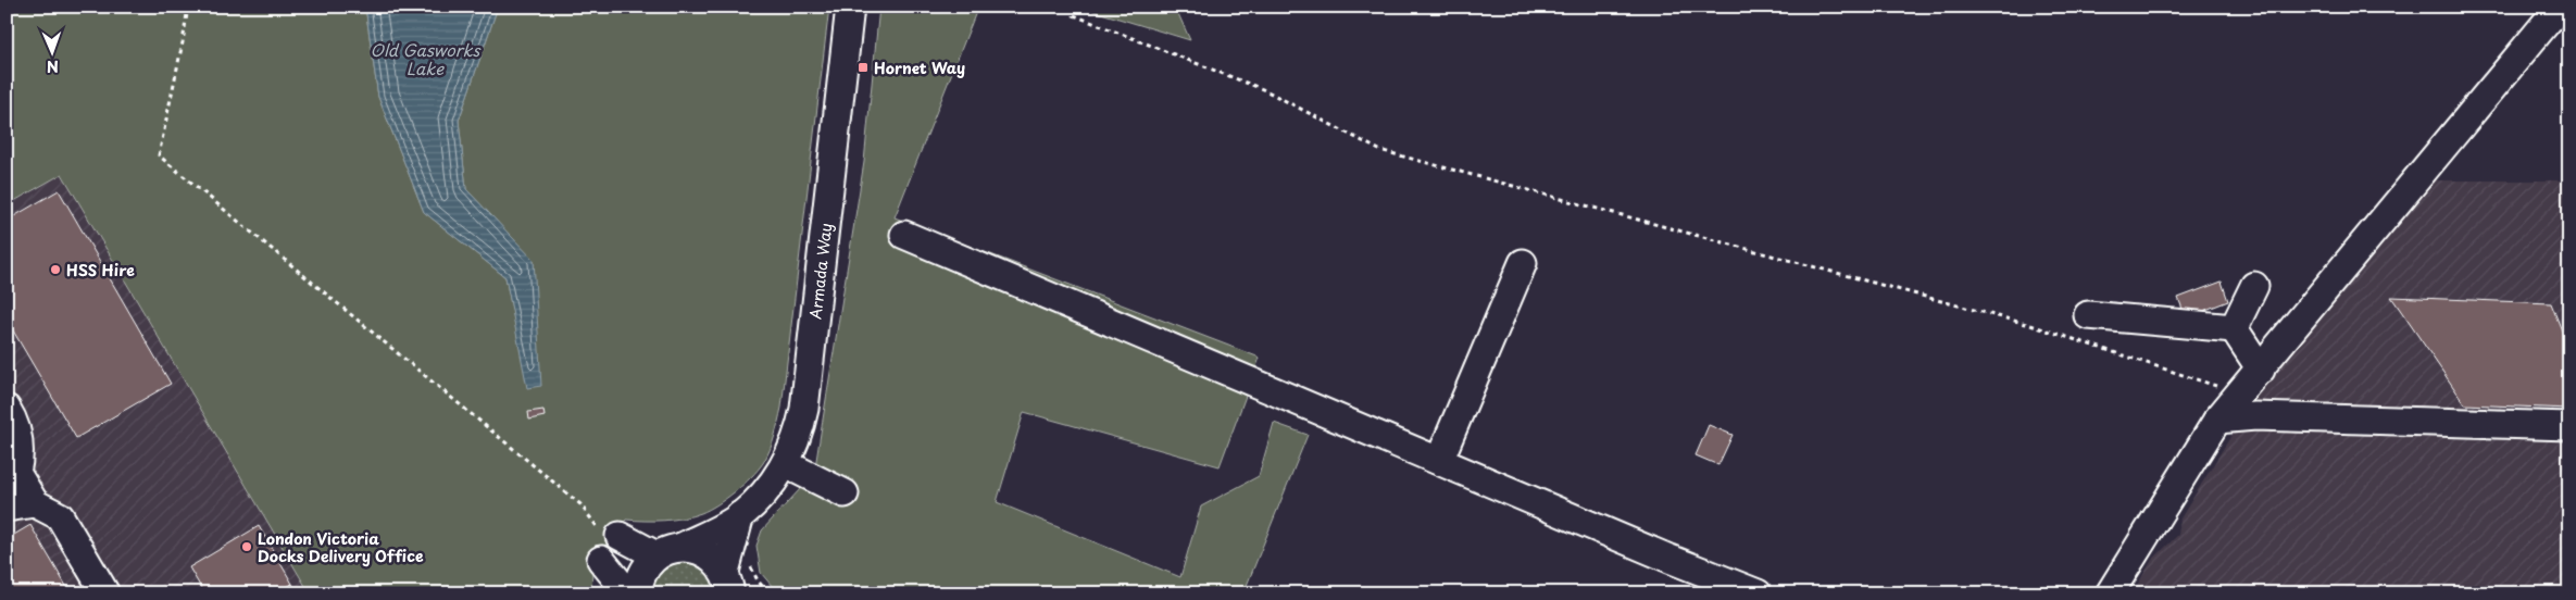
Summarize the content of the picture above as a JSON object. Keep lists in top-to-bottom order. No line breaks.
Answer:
{"streets":{"street":["Armada Way"]},"water":["Old Gasworks Lake"],"places":{"transit":["Hornet Way"],"other":["HSS Hire","London Victoria Docks Delivery Office"]},"north":"bottom"}
